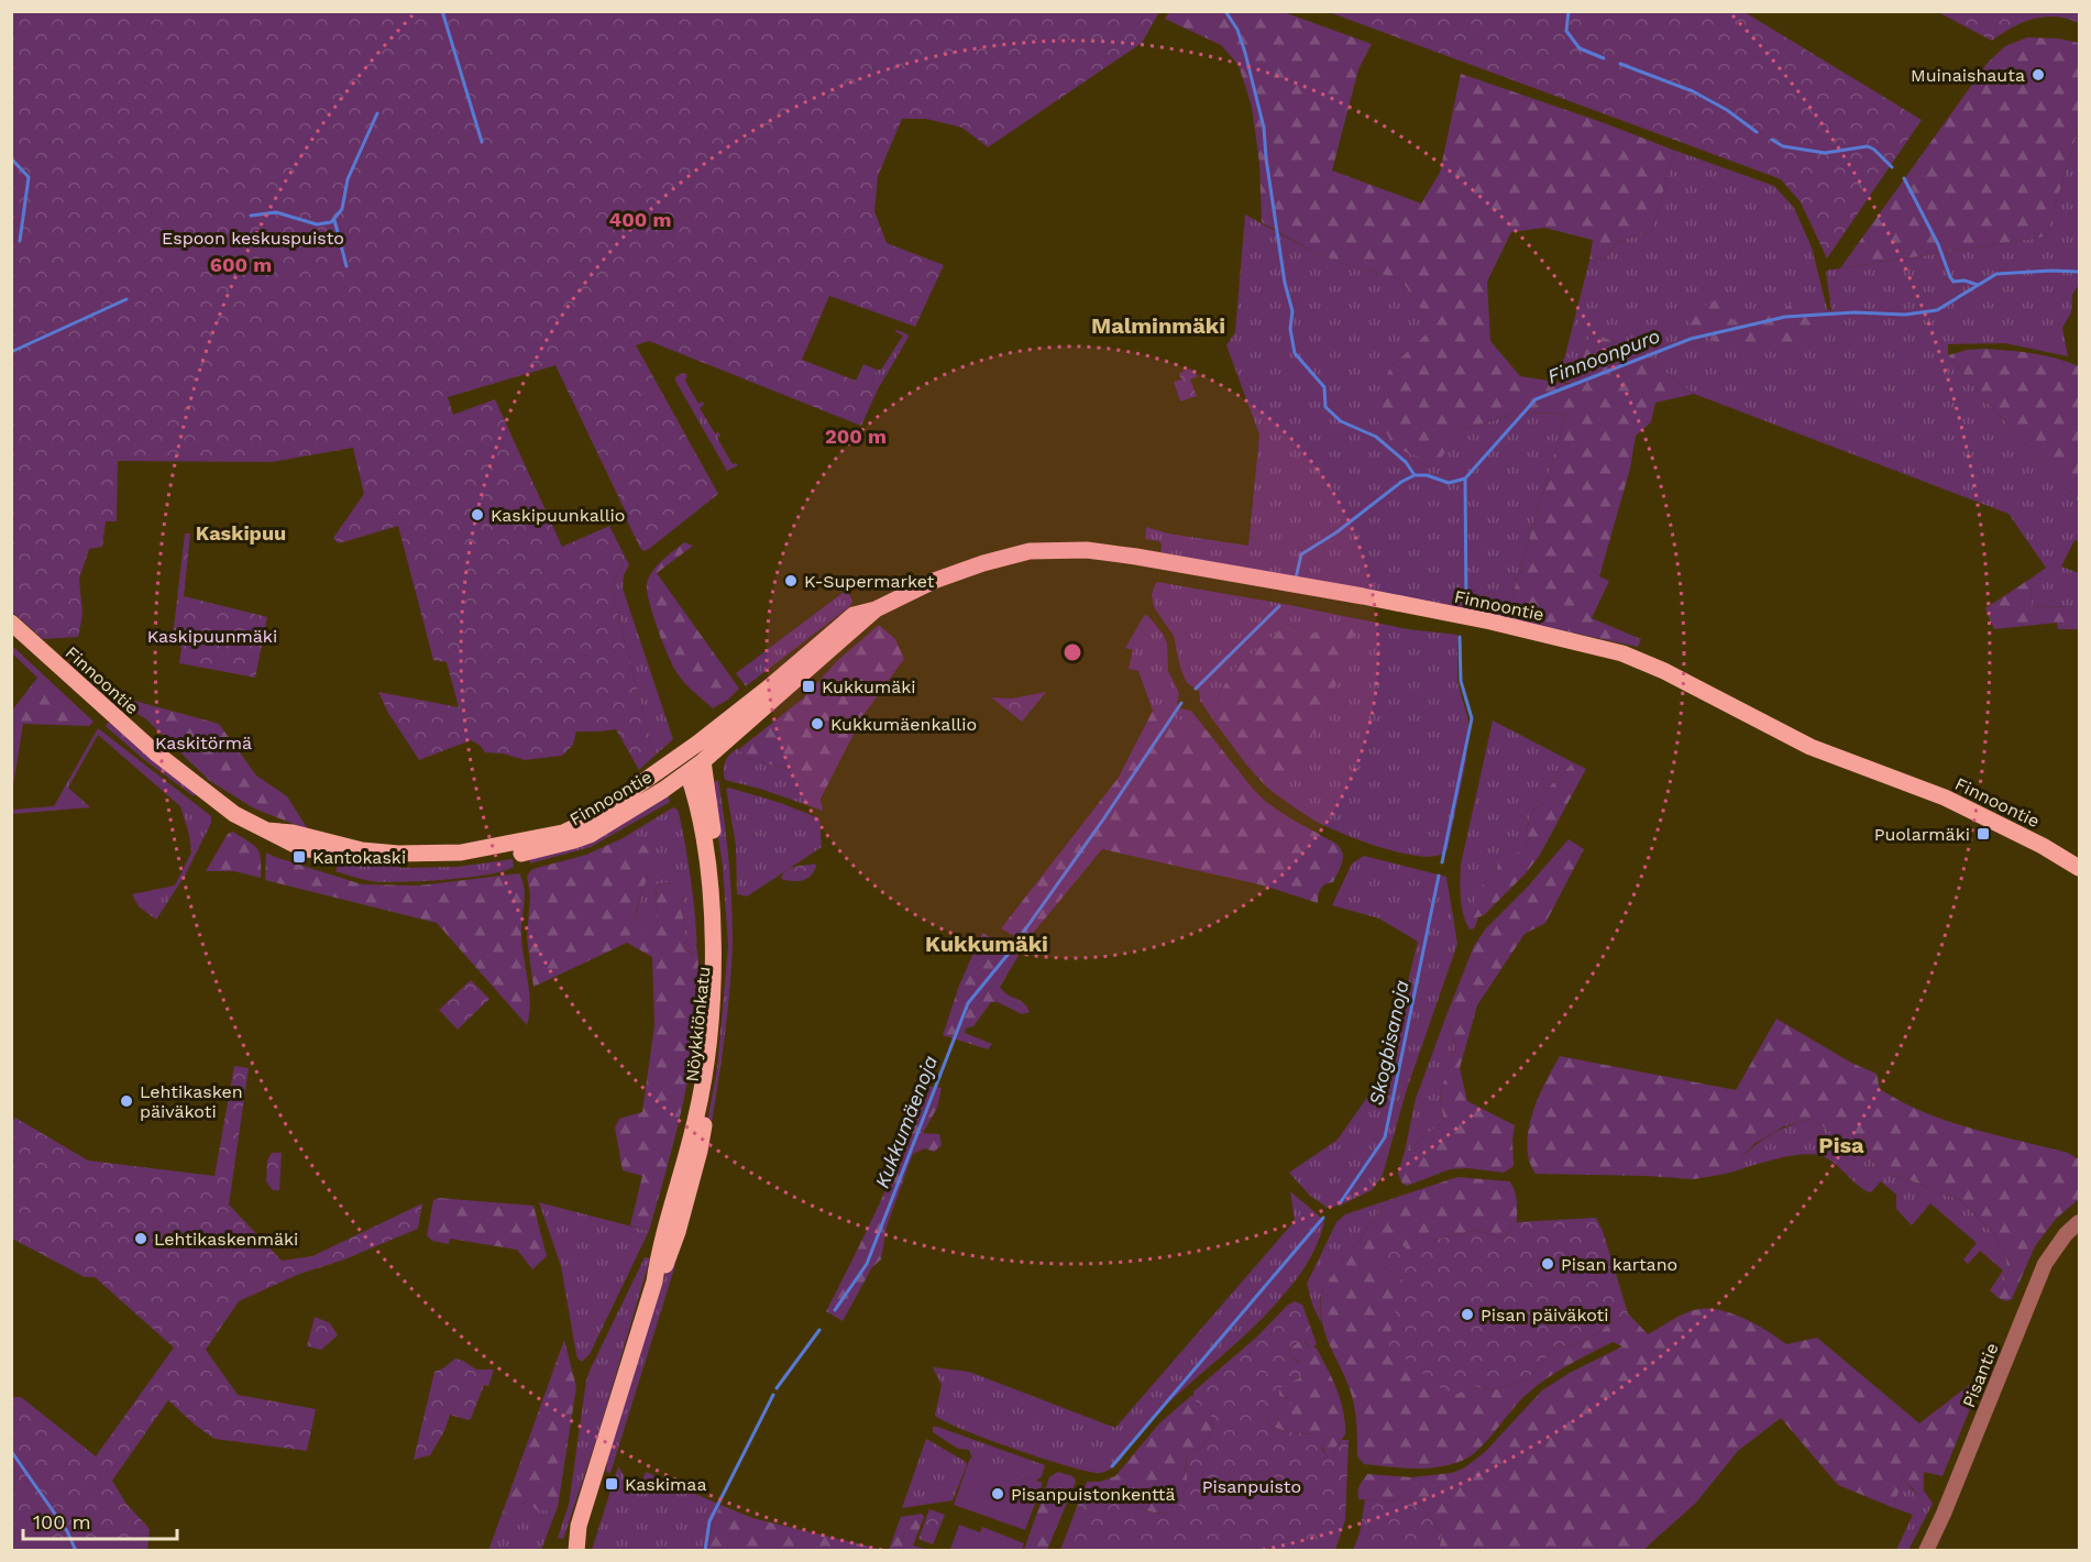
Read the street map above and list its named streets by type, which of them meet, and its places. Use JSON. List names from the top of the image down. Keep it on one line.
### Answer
{"streets":{"main road":["Finnoontie","Nöykkiönkatu"],"street":["Pisantie"]},"crossings":[["Finnoontie","Nöykkiönkatu"]],"districts":["Malminmäki","Kaskipuu","Kukkumäki","Pisa"],"water":["Finnoonpuro","Skogbisanoja","Kukkumäenoja"],"parks":["Espoon keskuspuisto","Kaskipuunmäki","Kaskitörmä","Pisanpuisto"],"places":{"other":["Muinaishauta","Kaskipuunkallio","K-Supermarket","Kukkumäenkallio","Lehtikasken päiväkoti","Lehtikaskenmäki","Pisan kartano","Pisan päiväkoti","Pisanpuistonkenttä"],"transit":["Kukkumäki","Puolarmäki","Kantokaski","Kaskimaa"]},"scale_bar":"100 m","rings":["400 m","600 m","200 m"]}
